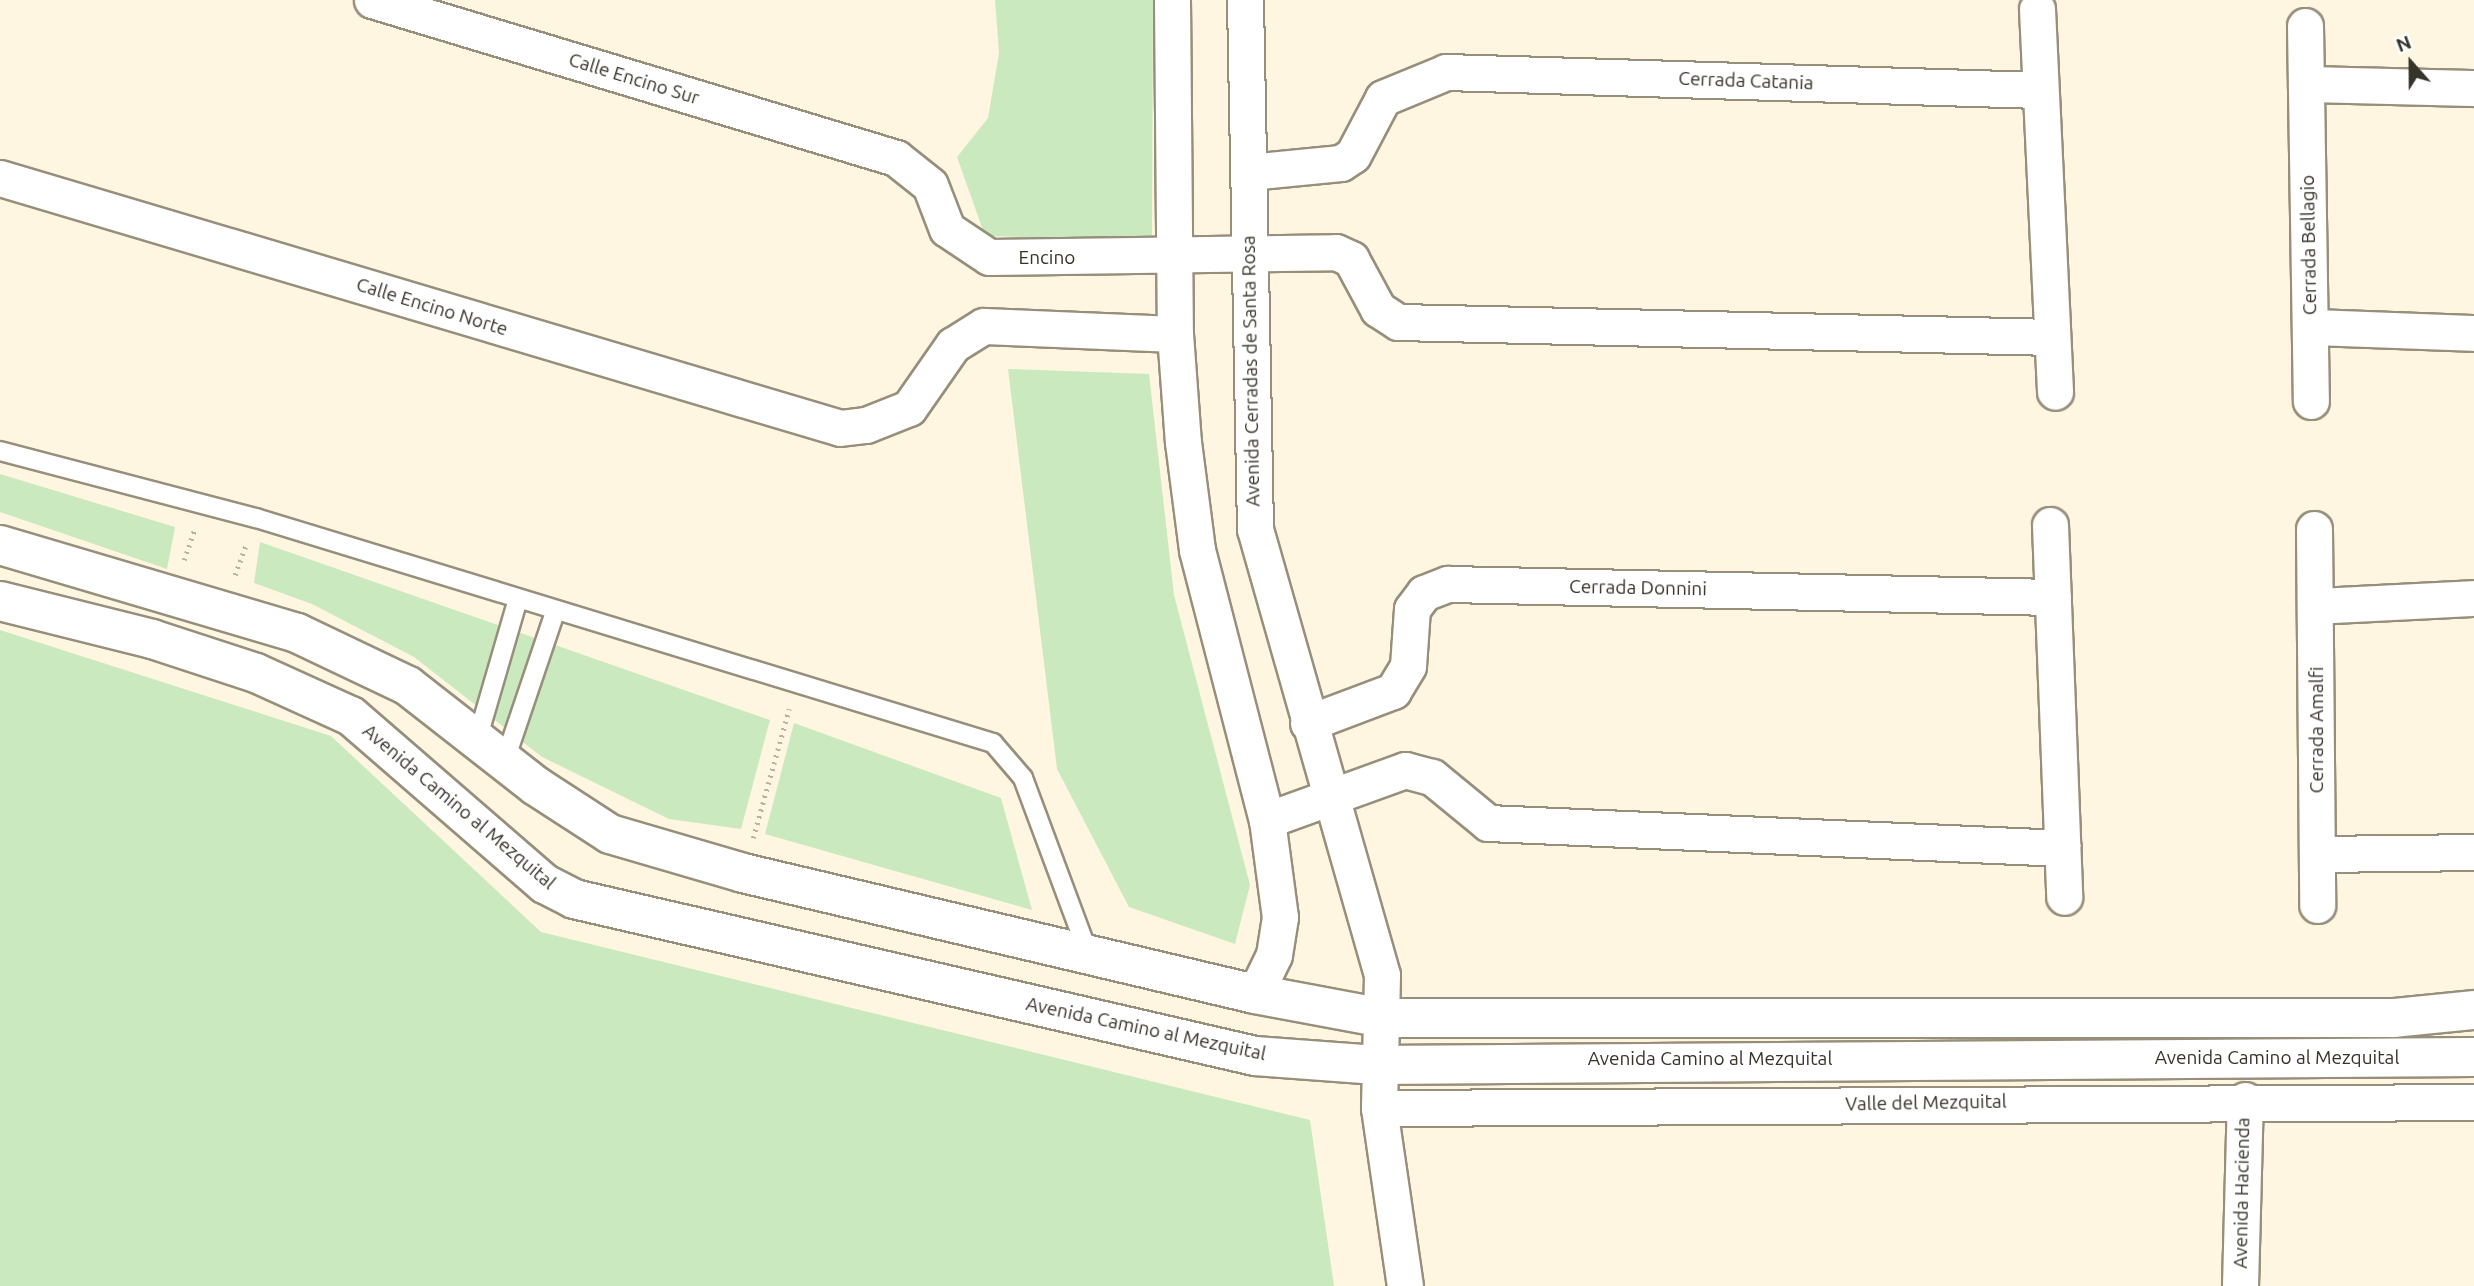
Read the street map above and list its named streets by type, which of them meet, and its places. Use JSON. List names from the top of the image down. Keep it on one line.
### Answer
{"streets":{"main road":["Avenida Camino al Mezquital"],"street":["Calle Encino Sur","Cerrada Catania","Cerrada Bellagio","Encino","Calle Encino Norte","Avenida Cerradas de Santa Rosa","Cerrada Donnini","Cerrada Amalfi","Valle del Mezquital","Avenida Hacienda"]},"crossings":[["Calle Encino Sur","Encino"],["Cerrada Catania","Avenida Cerradas de Santa Rosa"],["Encino","Avenida Cerradas de Santa Rosa"],["Avenida Cerradas de Santa Rosa","Cerrada Donnini"],["Avenida Cerradas de Santa Rosa","Avenida Camino al Mezquital"],["Avenida Cerradas de Santa Rosa","Valle del Mezquital"],["Valle del Mezquital","Avenida Hacienda"]],"north":"top"}
